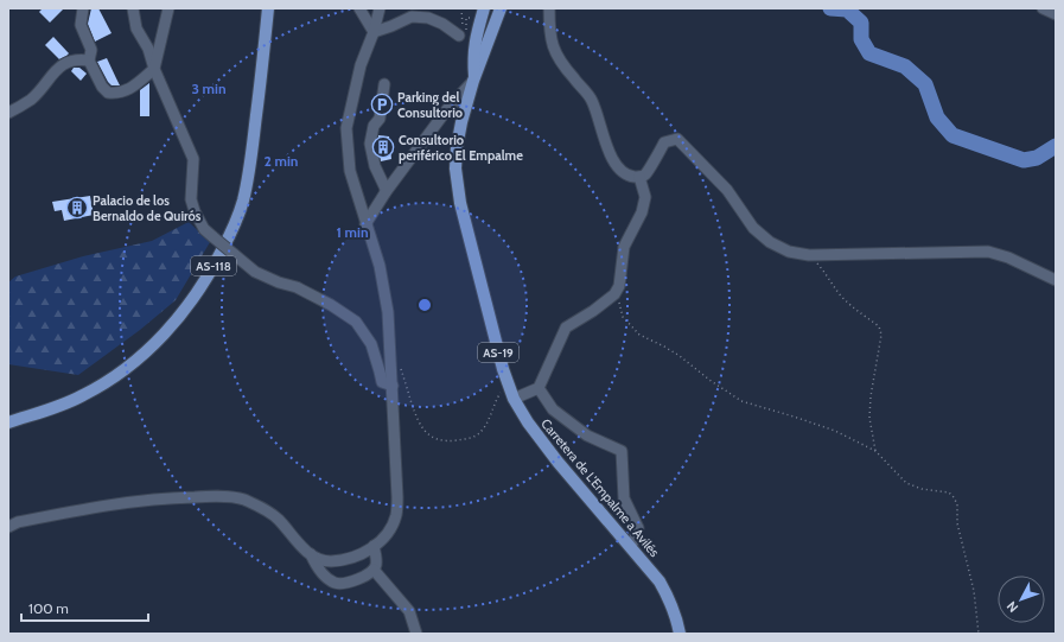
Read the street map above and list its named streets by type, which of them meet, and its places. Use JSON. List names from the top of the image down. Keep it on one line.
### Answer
{"streets":{"main road":["AS-118","AS-19","Carretera de L'Empalme a Avilés"]},"places":{"parking":["Parking del Consultorio"],"building":["Consultorio periférico El Empalme","Palacio de los Bernaldo de Quirós"]},"scale_bar":"100 m","north":"bottom left","rings":["3 min","2 min","1 min"]}
